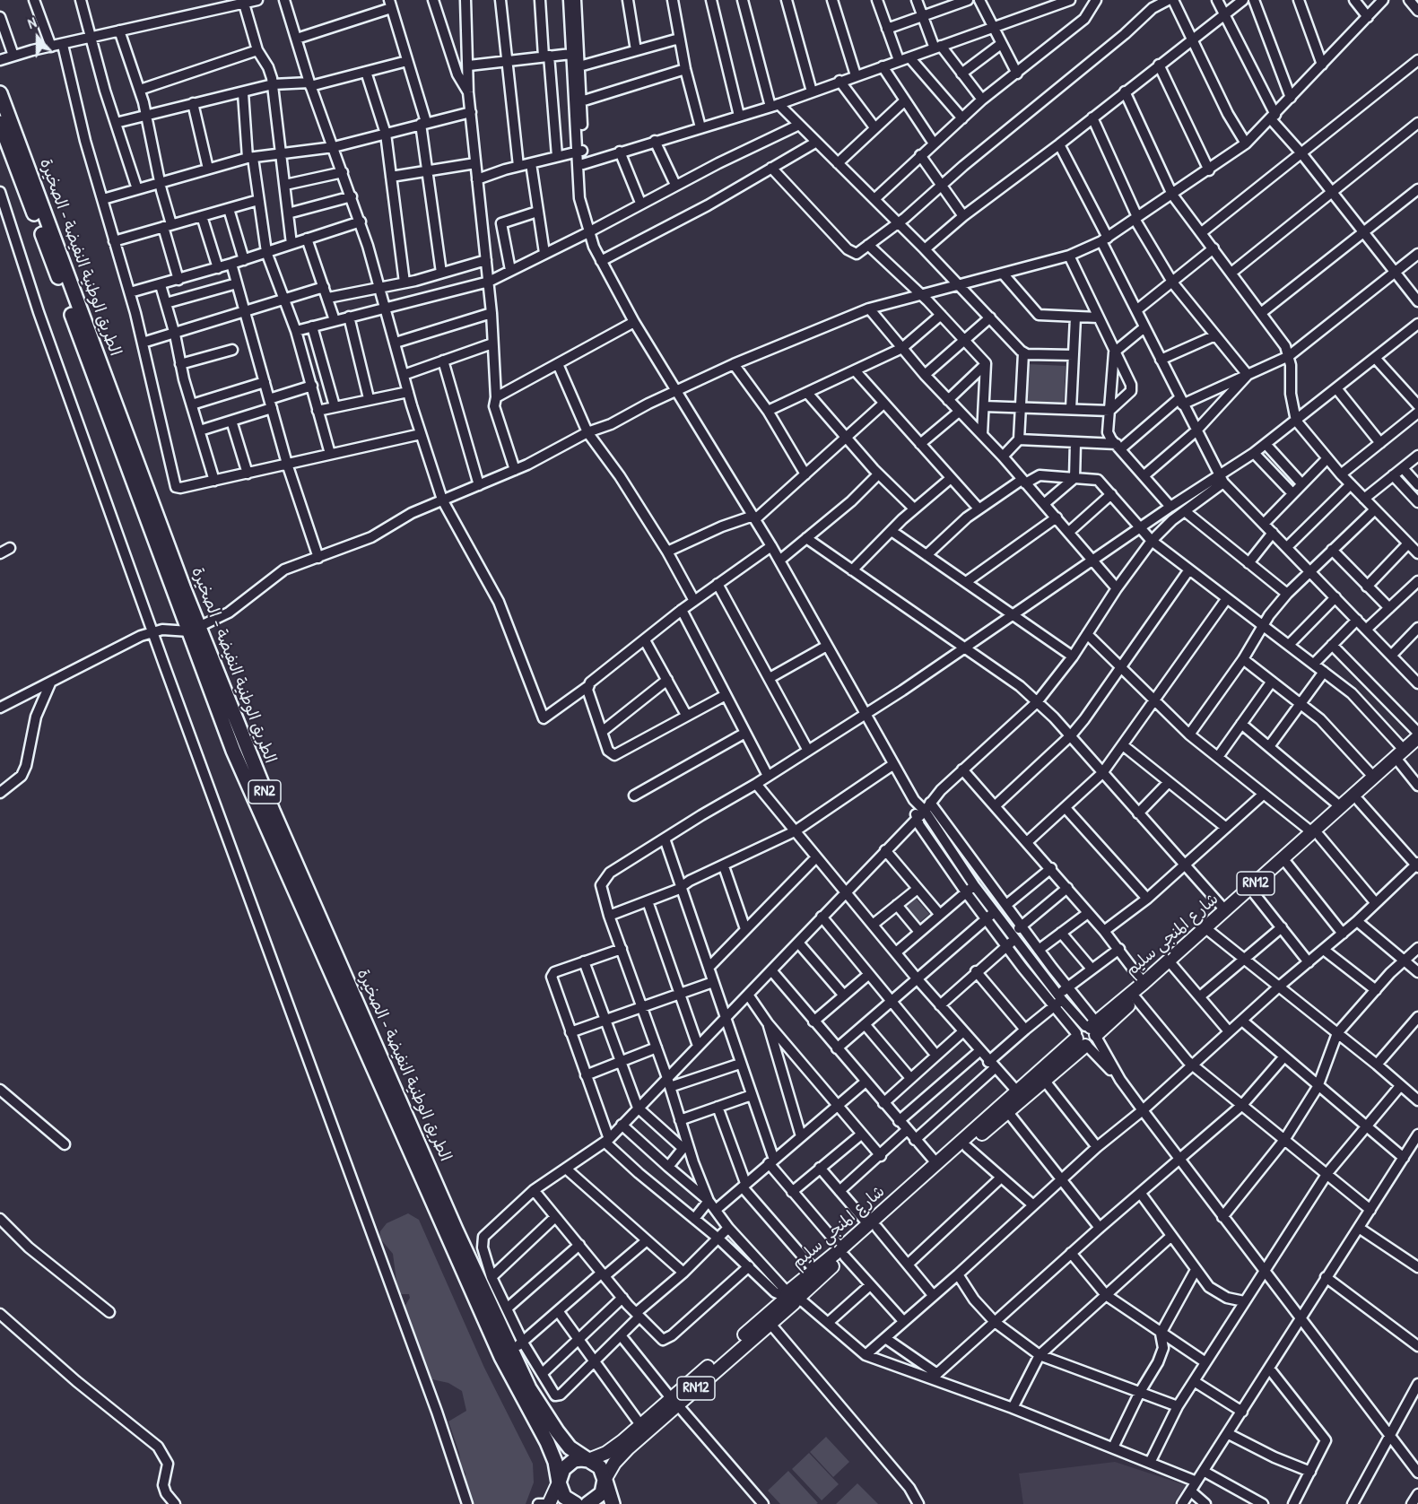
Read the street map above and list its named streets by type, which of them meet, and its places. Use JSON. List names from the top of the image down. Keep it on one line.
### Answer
{"streets":{"highway":["الطريق الوطنية النفيضة - الصخيرة","RN2"],"main road":["RN12","شارع المنجي سليم"]},"crossings":[["الطريق الوطنية النفيضة - الصخيرة","شارع المنجي سليم"]],"north":"top"}
